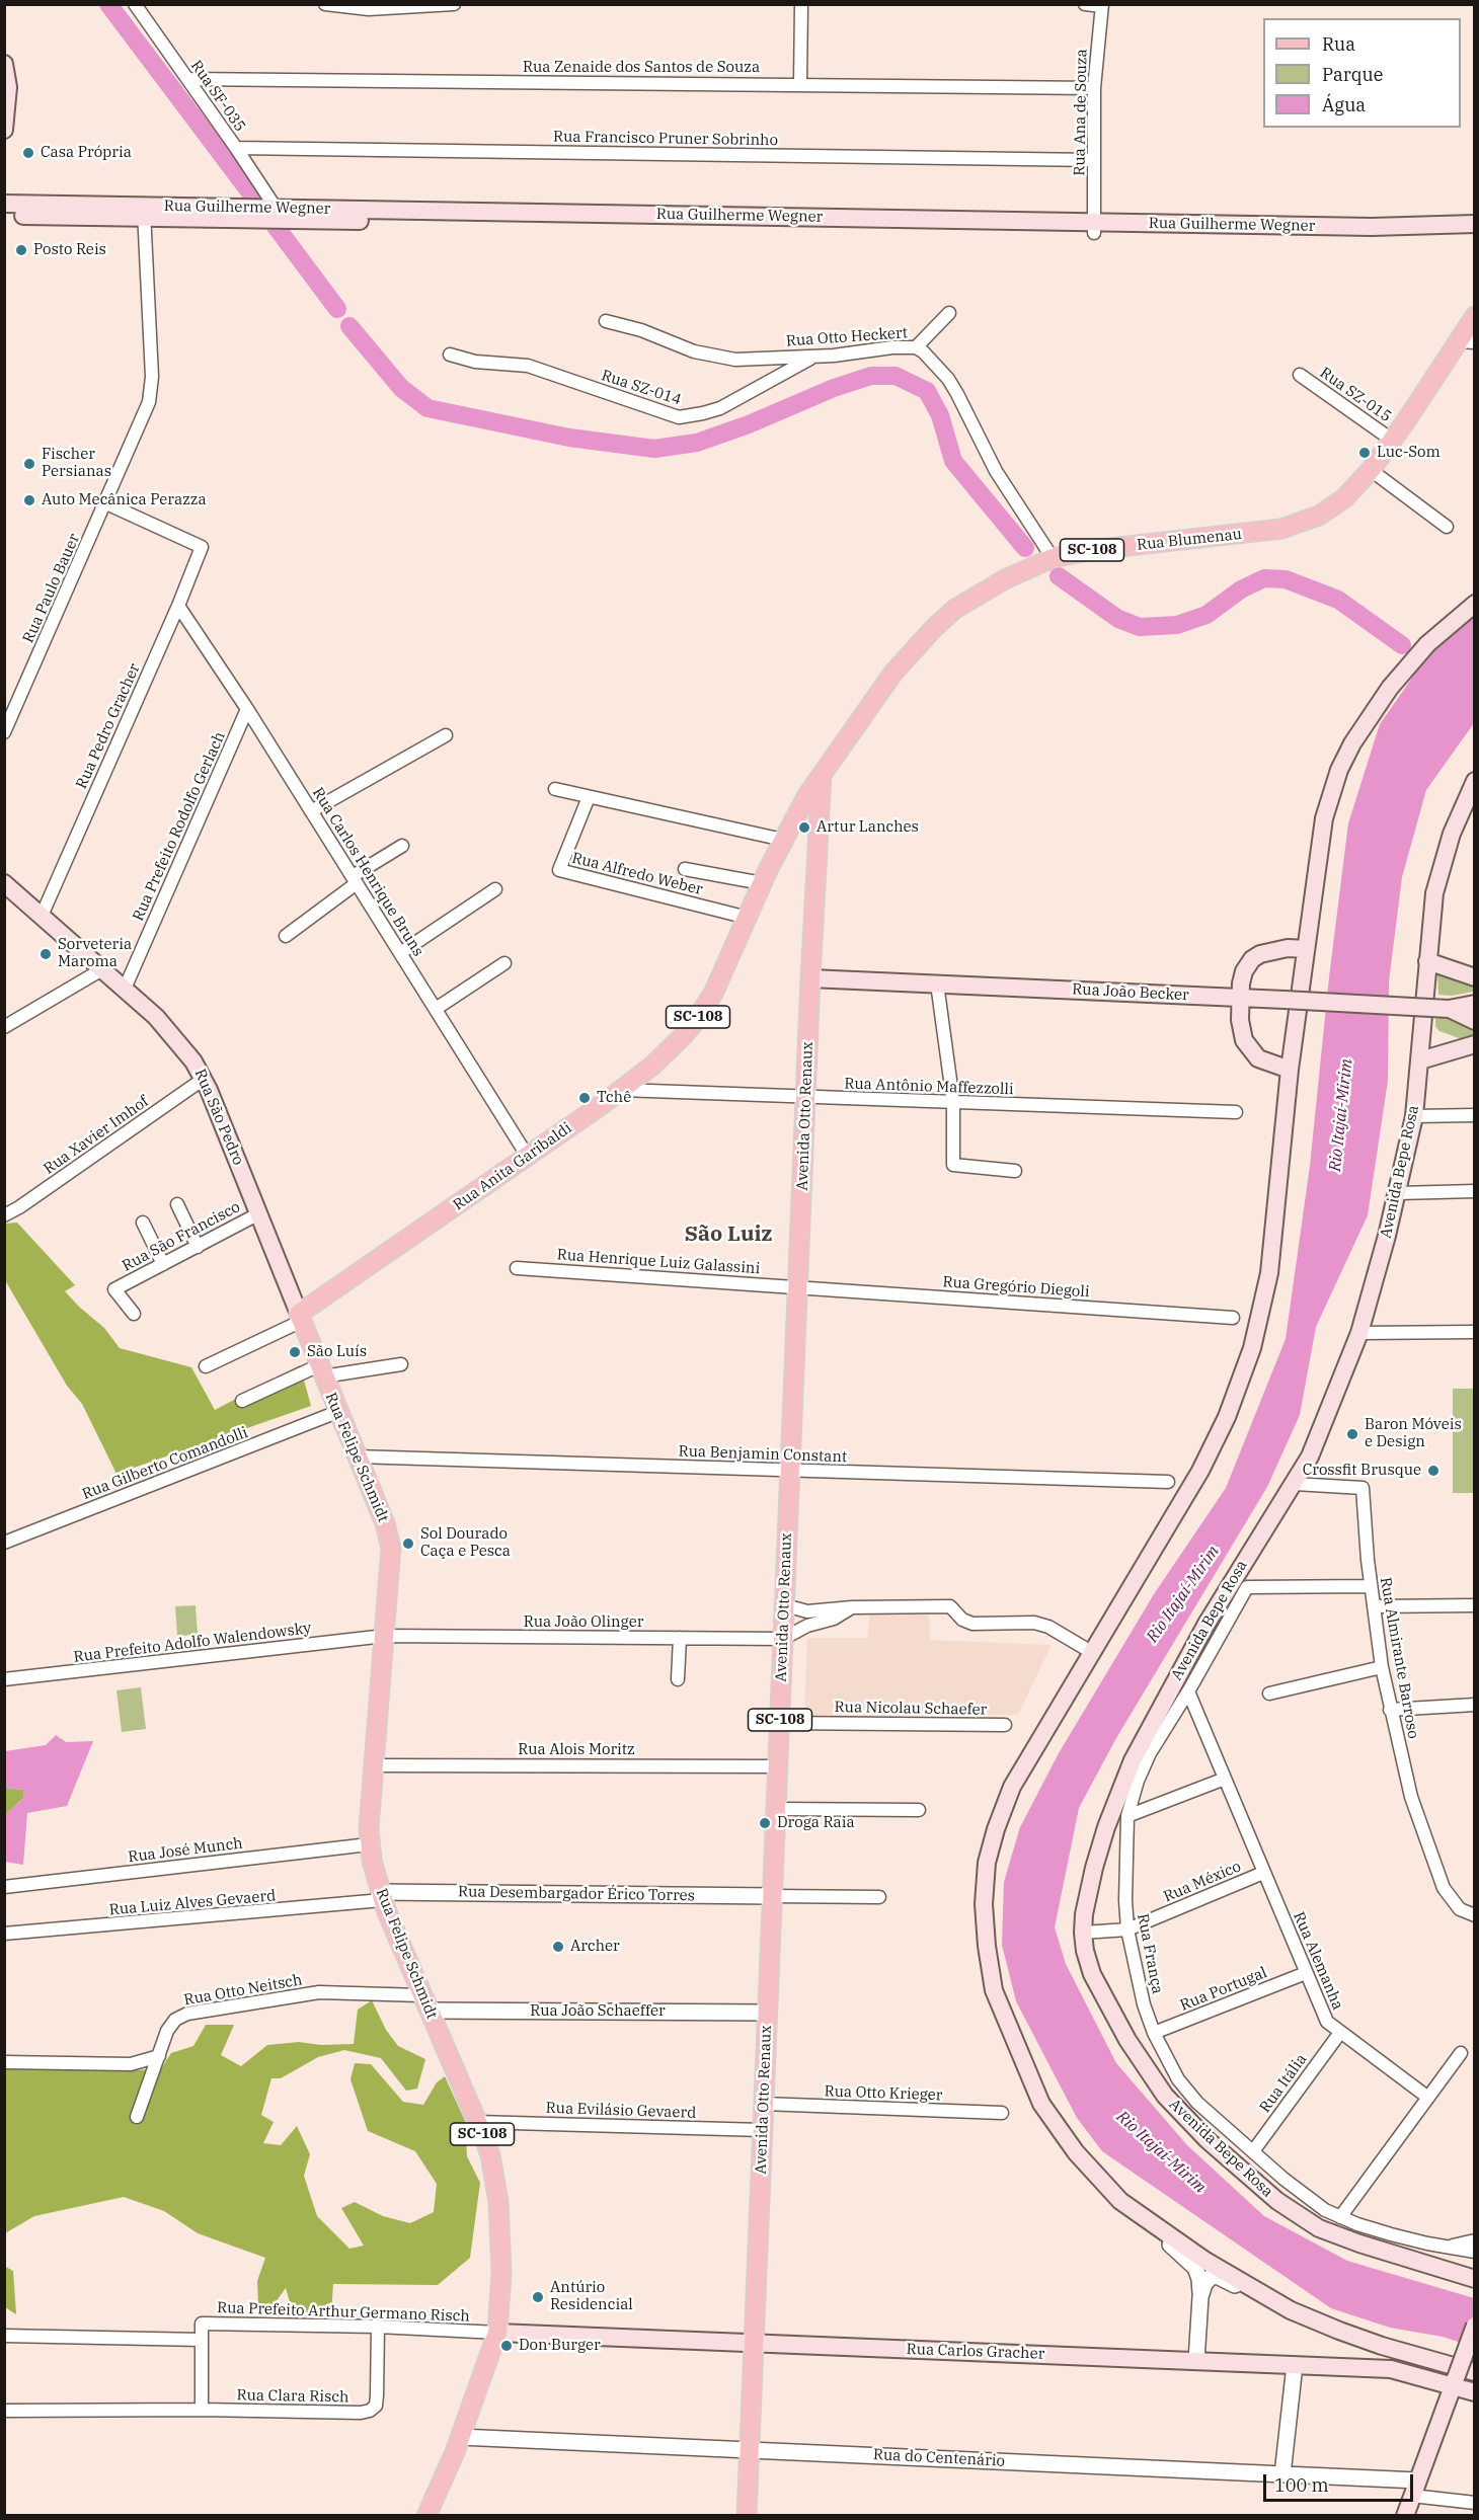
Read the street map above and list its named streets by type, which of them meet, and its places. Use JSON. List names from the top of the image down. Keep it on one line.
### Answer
{"streets":{"main road":["Rua Guilherme Wegner","Rua Blumenau","SC-108","Rua João Becker","Avenida Otto Renaux","Rua São Pedro","Rua Anita Garibaldi","Avenida Bepe Rosa","Rua Felipe Schmidt","Rua Carlos Gracher"],"street":["Rua Zenaide dos Santos de Souza","Rua SF-035","Rua Ana de Souza","Rua Francisco Pruner Sobrinho","Rua Otto Heckert","Rua SZ-014","Rua SZ-015","Rua Paulo Bauer","Rua Pedro Gracher","Rua Prefeito Rodolfo Gerlach","Rua Carlos Henrique Bruns","Rua Alfredo Weber","Rua Antônio Maffezzolli","Rua Xavier Imhof","Rua São Francisco","Rua Henrique Luiz Galassini","Rua Gregório Diegoli","Rua Benjamin Constant","Rua Gilberto Comandolli","Rua João Olinger","Rua Prefeito Adolfo Walendowsky","Rua Almirante Barroso","Rua Nicolau Schaefer","Rua Alois Moritz","Rua José Munch","Rua México","Rua Desembargador Érico Torres","Rua Luiz Alves Gevaerd","Rua França","Rua Alemanha","Rua Portugal","Rua Otto Neitsch","Rua João Schaeffer","Rua Itália","Rua Otto Krieger","Rua Evilásio Gevaerd","Rua Prefeito Arthur Germano Risch","Rua Clara Risch","Rua do Centenário"]},"crossings":[["Rua Zenaide dos Santos de Souza","Rua SF-035"],["Rua Zenaide dos Santos de Souza","Rua Ana de Souza"],["Rua SF-035","Rua Francisco Pruner Sobrinho"],["Rua SF-035","Rua Guilherme Wegner"],["Rua Ana de Souza","Rua Francisco Pruner Sobrinho"],["Rua Ana de Souza","Rua Guilherme Wegner"],["Rua Guilherme Wegner","Rua Paulo Bauer"],["Rua Otto Heckert","Rua SZ-014"],["Rua Otto Heckert","Rua Blumenau"],["Rua SZ-015","Rua Blumenau"],["Rua Blumenau","Avenida Otto Renaux"],["Rua Blumenau","Rua Anita Garibaldi"],["Rua Paulo Bauer","Rua Pedro Gracher"],["Rua Pedro Gracher","Rua Carlos Henrique Bruns"],["Rua Pedro Gracher","Rua São Pedro"],["Rua Prefeito Rodolfo Gerlach","Rua Carlos Henrique Bruns"],["Rua Prefeito Rodolfo Gerlach","Rua São Pedro"],["Rua Carlos Henrique Bruns","Rua Anita Garibaldi"],["Rua Alfredo Weber","Rua Anita Garibaldi"],["Rua João Becker","Avenida Otto Renaux"],["Rua Antônio Maffezzolli","Avenida Otto Renaux"],["Rua Antônio Maffezzolli","Rua Anita Garibaldi"],["Avenida Otto Renaux","Rua Anita Garibaldi"],["Avenida Otto Renaux","Rua Henrique Luiz Galassini"],["Avenida Otto Renaux","Rua Gregório Diegoli"],["Avenida Otto Renaux","Rua Benjamin Constant"],["Avenida Otto Renaux","Rua João Olinger"],["Avenida Otto Renaux","Rua Nicolau Schaefer"],["Avenida Otto Renaux","Rua Alois Moritz"],["Avenida Otto Renaux","Rua Desembargador Érico Torres"],["Avenida Otto Renaux","Rua João Schaeffer"],["Avenida Otto Renaux","Rua Otto Krieger"],["Avenida Otto Renaux","Rua Evilásio Gevaerd"],["Avenida Otto Renaux","Rua Carlos Gracher"],["Avenida Otto Renaux","Rua do Centenário"],["Rua São Pedro","Rua Xavier Imhof"],["Rua São Pedro","Rua Anita Garibaldi"],["Rua São Pedro","Rua São Francisco"],["Rua São Pedro","Rua Felipe Schmidt"],["Rua Anita Garibaldi","Rua Felipe Schmidt"],["Avenida Bepe Rosa","Rua Almirante Barroso"],["Avenida Bepe Rosa","Rua México"],["Rua Henrique Luiz Galassini","Rua Gregório Diegoli"],["Rua Benjamin Constant","Rua Felipe Schmidt"],["Rua Felipe Schmidt","Rua Gilberto Comandolli"],["Rua Felipe Schmidt","Rua João Olinger"],["Rua Felipe Schmidt","Rua Prefeito Adolfo Walendowsky"],["Rua Felipe Schmidt","Rua Alois Moritz"],["Rua Felipe Schmidt","Rua José Munch"],["Rua Felipe Schmidt","Rua Desembargador Érico Torres"],["Rua Felipe Schmidt","Rua Luiz Alves Gevaerd"],["Rua Felipe Schmidt","Rua Otto Neitsch"],["Rua Felipe Schmidt","Rua João Schaeffer"],["Rua Felipe Schmidt","Rua Evilásio Gevaerd"],["Rua Felipe Schmidt","Rua Prefeito Arthur Germano Risch"],["Rua Felipe Schmidt","Rua Carlos Gracher"],["Rua Felipe Schmidt","Rua do Centenário"],["Rua João Olinger","Rua Prefeito Adolfo Walendowsky"],["Rua Almirante Barroso","Rua França"],["Rua México","Rua França"],["Rua México","Rua Alemanha"],["Rua Desembargador Érico Torres","Rua Luiz Alves Gevaerd"],["Rua França","Rua Alemanha"],["Rua França","Rua Portugal"],["Rua França","Rua Itália"],["Rua Alemanha","Rua Portugal"],["Rua Alemanha","Rua Itália"],["Rua Otto Neitsch","Rua João Schaeffer"],["Rua Prefeito Arthur Germano Risch","Rua Carlos Gracher"],["Rua Prefeito Arthur Germano Risch","Rua Clara Risch"]],"districts":["São Luiz"],"water":["Rio Itajaí-Mirim"],"places":["Casa Própria","Posto Reis","Luc-Som","Fischer Persianas","Auto Mecânica Perazza","Artur Lanches","Sorveteria Maroma","Tchê","São Luís","Baron Móveis e Design","Crossfit Brusque","Sol Dourado Caça e Pesca","Droga Raia","Archer","Antúrio Residencial","Don Burger"],"legend":["Rua","Parque","Água"],"scale_bar":"100 m"}
